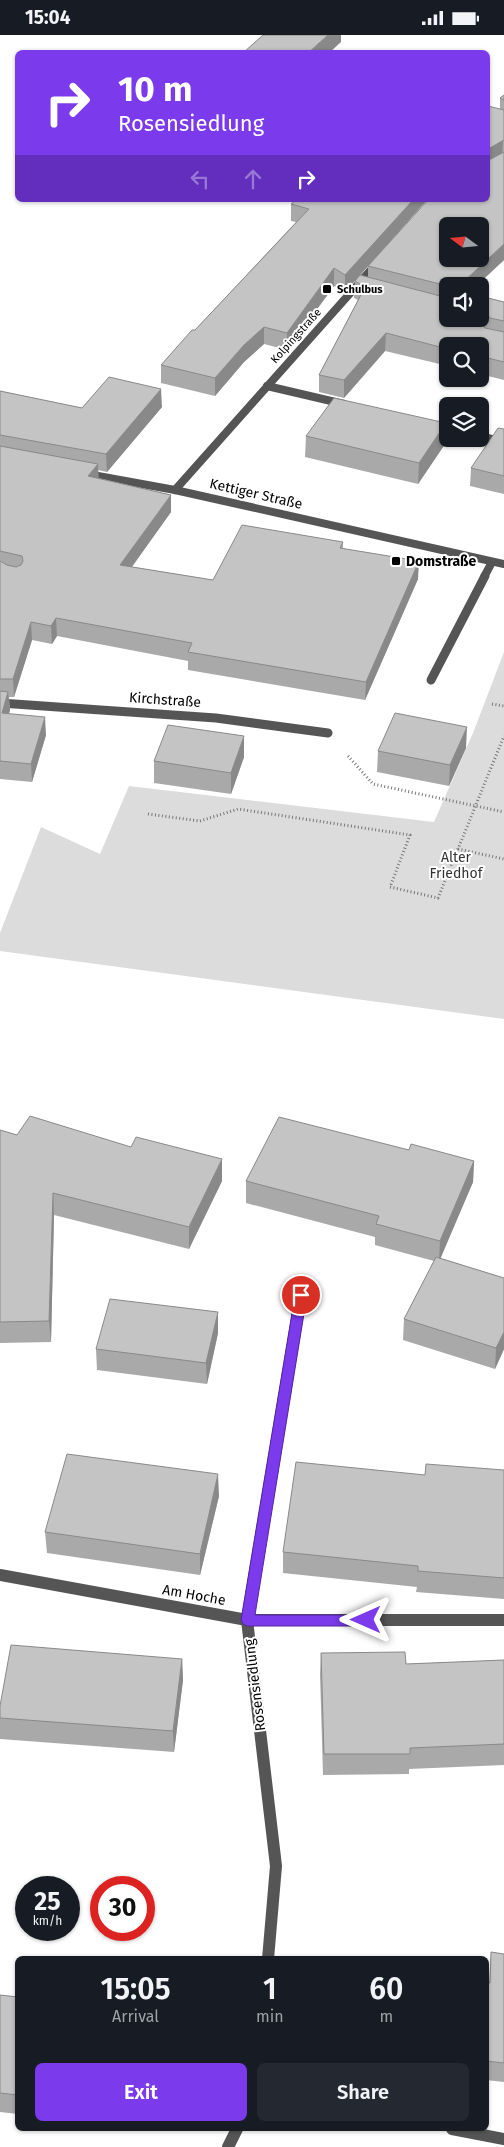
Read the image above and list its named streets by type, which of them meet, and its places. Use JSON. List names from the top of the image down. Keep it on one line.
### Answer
{"streets":{"street":["Kolpingstraße","Kettiger Straße","Kirchstraße","Am Hoche","Rosensiedlung"]},"crossings":[["Kolpingstraße","Kettiger Straße"],["Am Hoche","Rosensiedlung"]],"parks":["Alter Friedhof"],"places":{"transit":["Schulbus","Domstraße"]},"north":"left","page":{"status":"15:04","turn":["10 m","Rosensiedlung"],"speed":"25 km/h","limit":"30","eta":["15:05","Arrival","1","min","60","m"],"buttons":["Exit","Share"]}}
